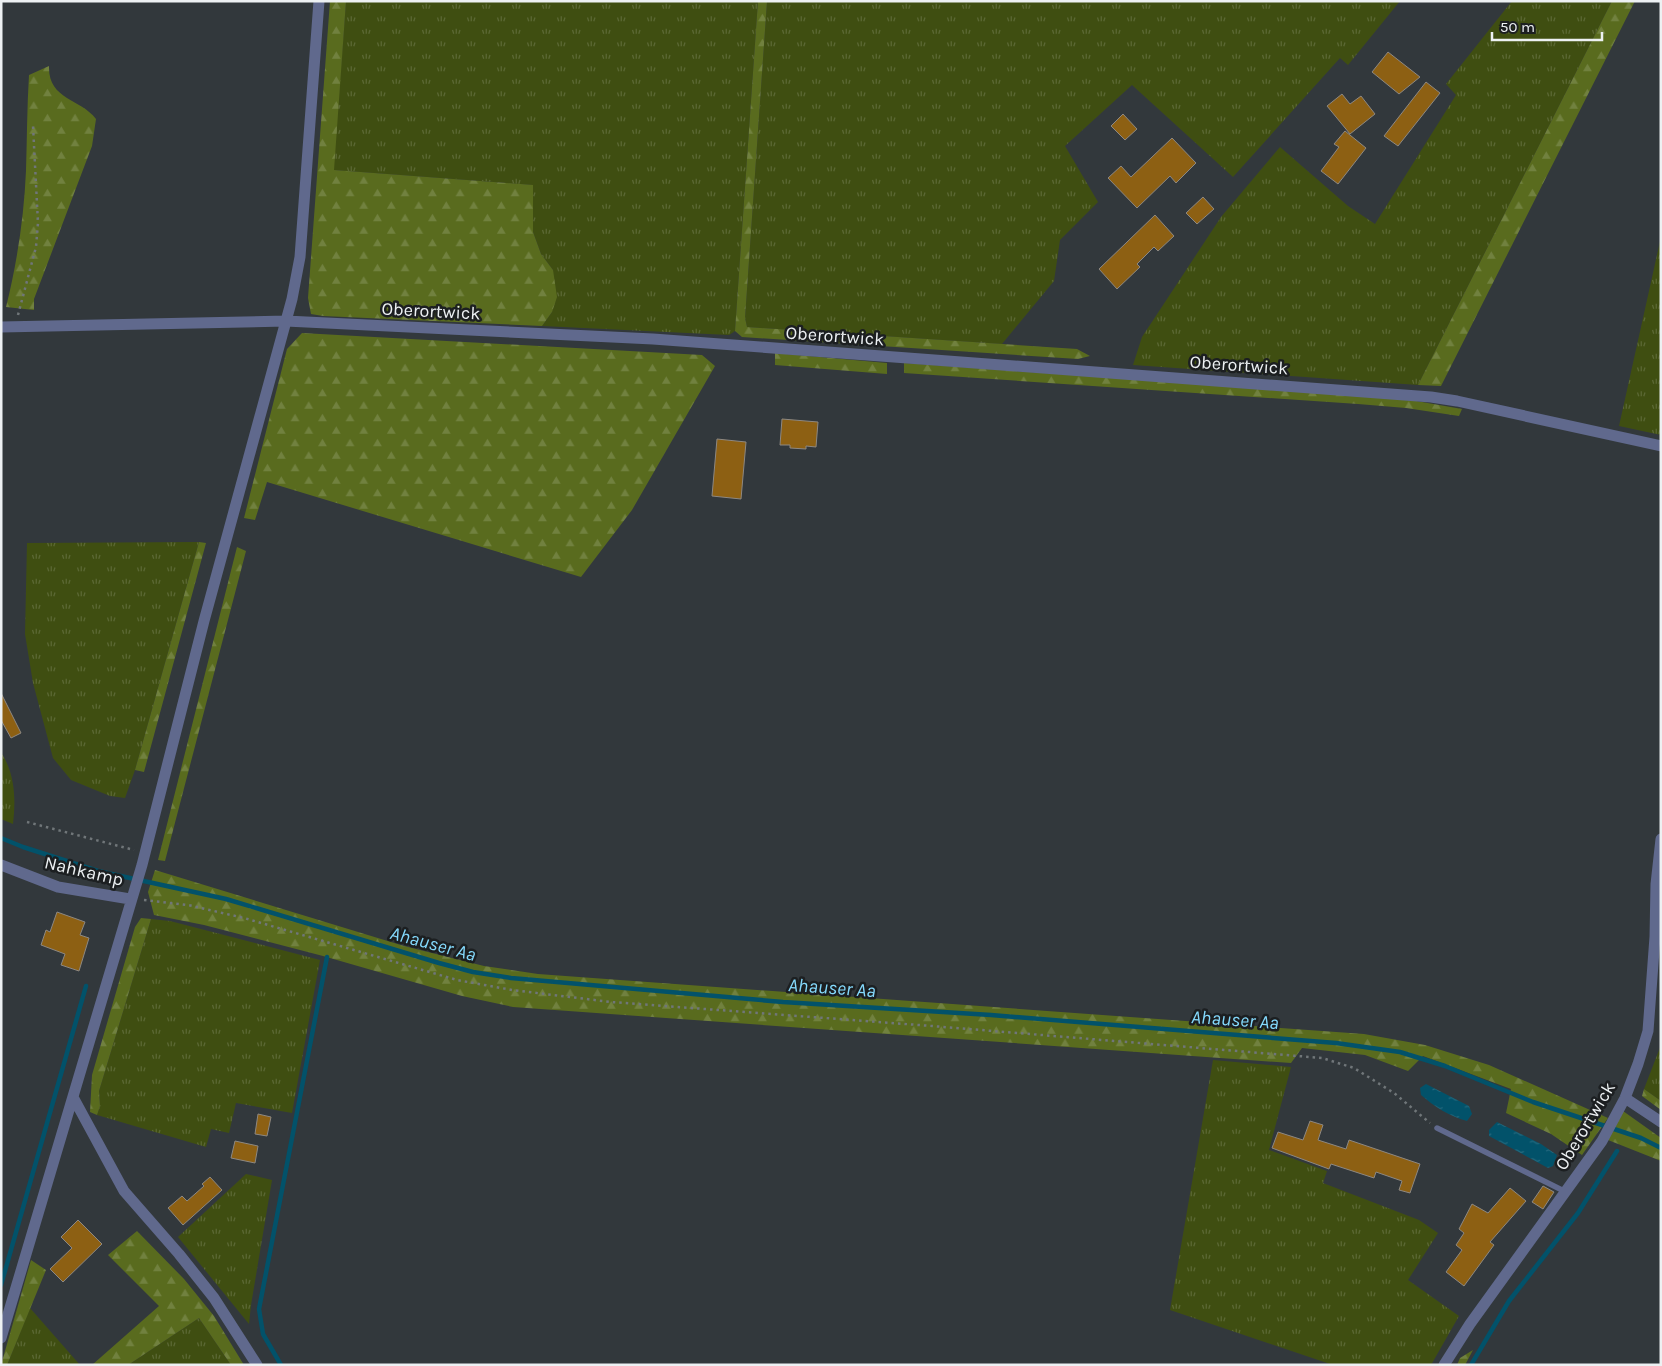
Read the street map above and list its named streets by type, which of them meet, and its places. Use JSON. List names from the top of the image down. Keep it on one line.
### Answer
{"streets":{"street":["Oberortwick","Nahkamp"]},"water":["Ahauser Aa"],"scale_bar":"50 m"}
